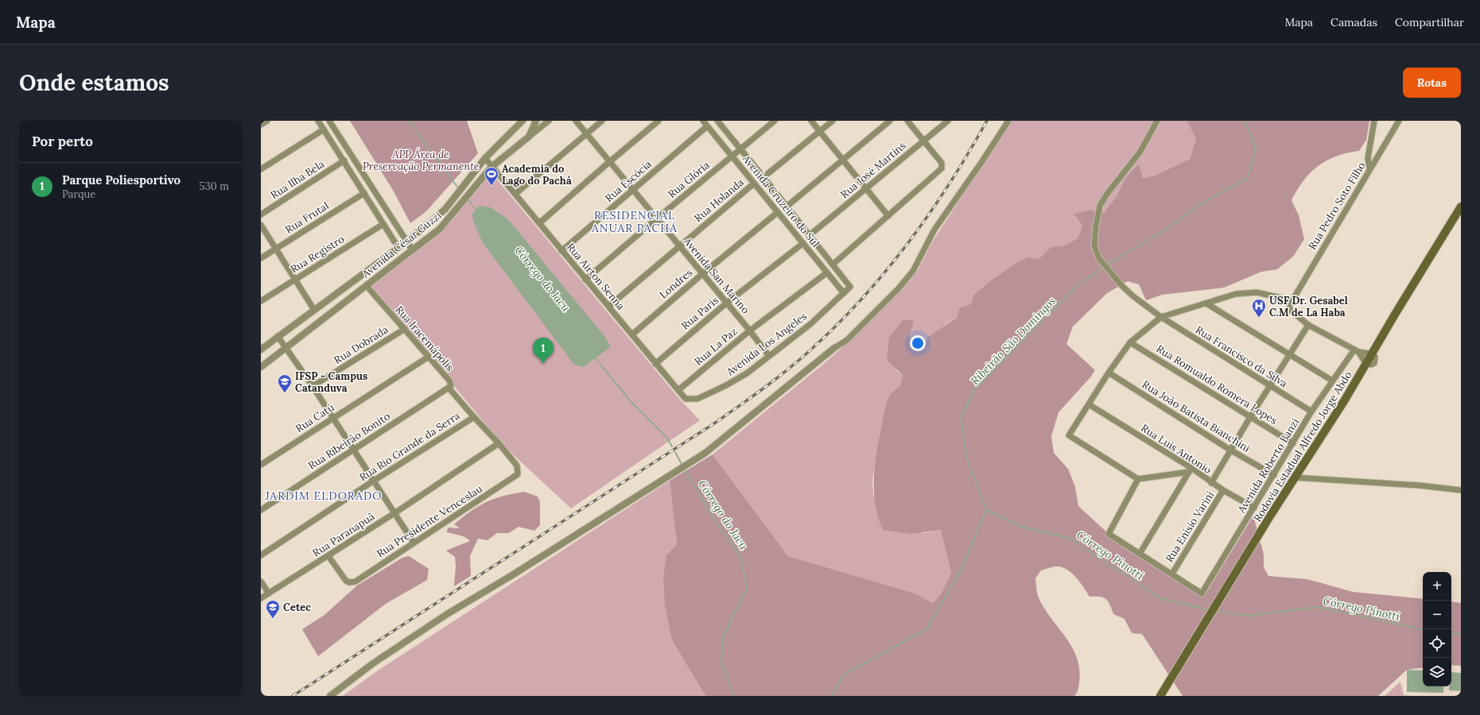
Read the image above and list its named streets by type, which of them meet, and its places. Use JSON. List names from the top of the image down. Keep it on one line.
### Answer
{"streets":{"main road":["Rodovia Estadual Alfredo Jorge Abdo"],"street":["Rua José Martins","Rua Ilha Bela","Rua Glória","Rua Escócia","Rua Holanda","Avenida Cruzeiro do Sul","Rua Pedro Soto Filho","Rua Frutal","Avenida César Guzzi","Rua Registro","Avenida San Marino","Rua Airton Senna","Londres","Rua Paris","Rua Iracemápolis","Avenida Los Angeles","Rua Dobrada","Rua La Paz","Rua Francisco da Silva","Rua Romualdo Romera Lopes","Rua João Batista Bianchini","Rua Catú","Rua Ribeirão Bonito","Rua Rio Grande da Serra","Rua Luis Antonio","Avenida Roberto Banzi","Rua Presidente Venceslau","Rua Enísio Varini","Rua Paranapuã"]},"crossings":[["Rua José Martins","Avenida Cruzeiro do Sul"],["Rua Glória","Avenida Cruzeiro do Sul"],["Rua Glória","Avenida San Marino"],["Rua Glória","Rua Airton Senna"],["Rua Escócia","Avenida Cruzeiro do Sul"],["Rua Escócia","Avenida San Marino"],["Rua Escócia","Rua Airton Senna"],["Rua Holanda","Avenida Cruzeiro do Sul"],["Rua Holanda","Avenida San Marino"],["Rua Holanda","Rua Airton Senna"],["Avenida Cruzeiro do Sul","Londres"],["Avenida Cruzeiro do Sul","Rua Paris"],["Avenida Cruzeiro do Sul","Avenida Los Angeles"],["Avenida Cruzeiro do Sul","Rua La Paz"],["Avenida César Guzzi","Rua Airton Senna"],["Avenida César Guzzi","Rua Iracemápolis"],["Avenida San Marino","Londres"],["Avenida San Marino","Rua Paris"],["Avenida San Marino","Avenida Los Angeles"],["Avenida San Marino","Rua La Paz"],["Rua Airton Senna","Londres"],["Rua Airton Senna","Rua Paris"],["Rua Airton Senna","Avenida Los Angeles"],["Rua Airton Senna","Rua La Paz"],["Rua Iracemápolis","Rua Dobrada"],["Rua Iracemápolis","Rua Catú"],["Rua Iracemápolis","Rua Ribeirão Bonito"],["Rua Iracemápolis","Rua Rio Grande da Serra"],["Rua Iracemápolis","Rua Presidente Venceslau"],["Rua Iracemápolis","Rua Paranapuã"],["Rua Francisco da Silva","Avenida Roberto Banzi"],["Rua Romualdo Romera Lopes","Avenida Roberto Banzi"],["Rua João Batista Bianchini","Avenida Roberto Banzi"],["Rua Luis Antonio","Avenida Roberto Banzi"],["Rua Luis Antonio","Rua Enísio Varini"],["Avenida Roberto Banzi","Rua Enísio Varini"],["Rua Presidente Venceslau","Rua Paranapuã"]],"districts":["RESIDENCIAL ANUAR PACHÁ","JARDIM ELDORADO"],"water":["Córrego do Jacu","Ribeirão São Domingos","Córrego Pinotti"],"parks":["APP Área de Preservação Permanente"],"places":{"sports":["Academia do Lago do Pachá"],"hospital":["USF Dr. Gesabel C.M de La Haba"],"school or university":["IFSP - Campus Catanduva","Cetec"]},"page":{"header":"Mapa","nav":["Mapa","Camadas","Compartilhar"],"buttons":"Rotas","title":"Onde estamos","heading":"Por perto","list":[{"mark":"1","name":"Parque Poliesportivo","note":"Parque","value":"530 m"}],"pins":"1","map_buttons":["+","−"]}}
